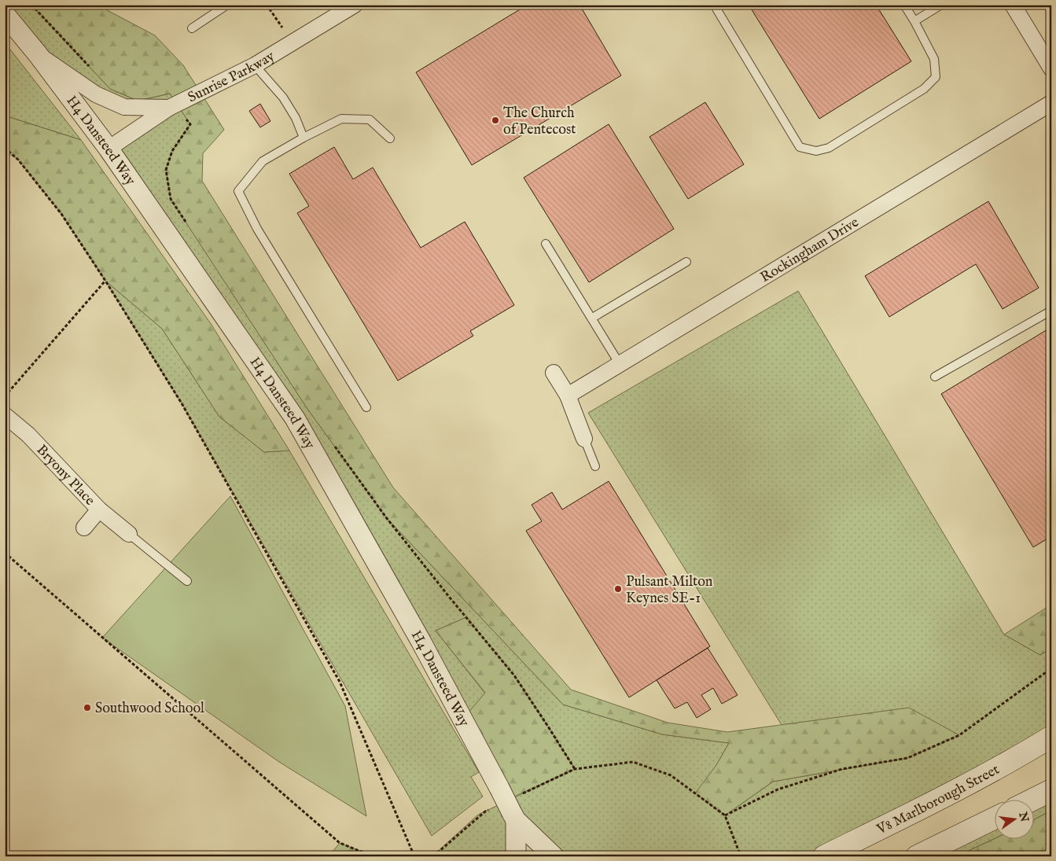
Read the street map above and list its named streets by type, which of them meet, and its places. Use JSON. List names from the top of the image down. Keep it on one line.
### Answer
{"streets":{"main road":["V8 Marlborough Street"],"street":["Sunrise Parkway","H4 Dansteed Way","Rockingham Drive","Bryony Place"]},"crossings":[["Sunrise Parkway","H4 Dansteed Way"]],"places":["The Church of Pentecost","Pulsant Milton Keynes SE-1","Southwood School"],"north":"right"}
